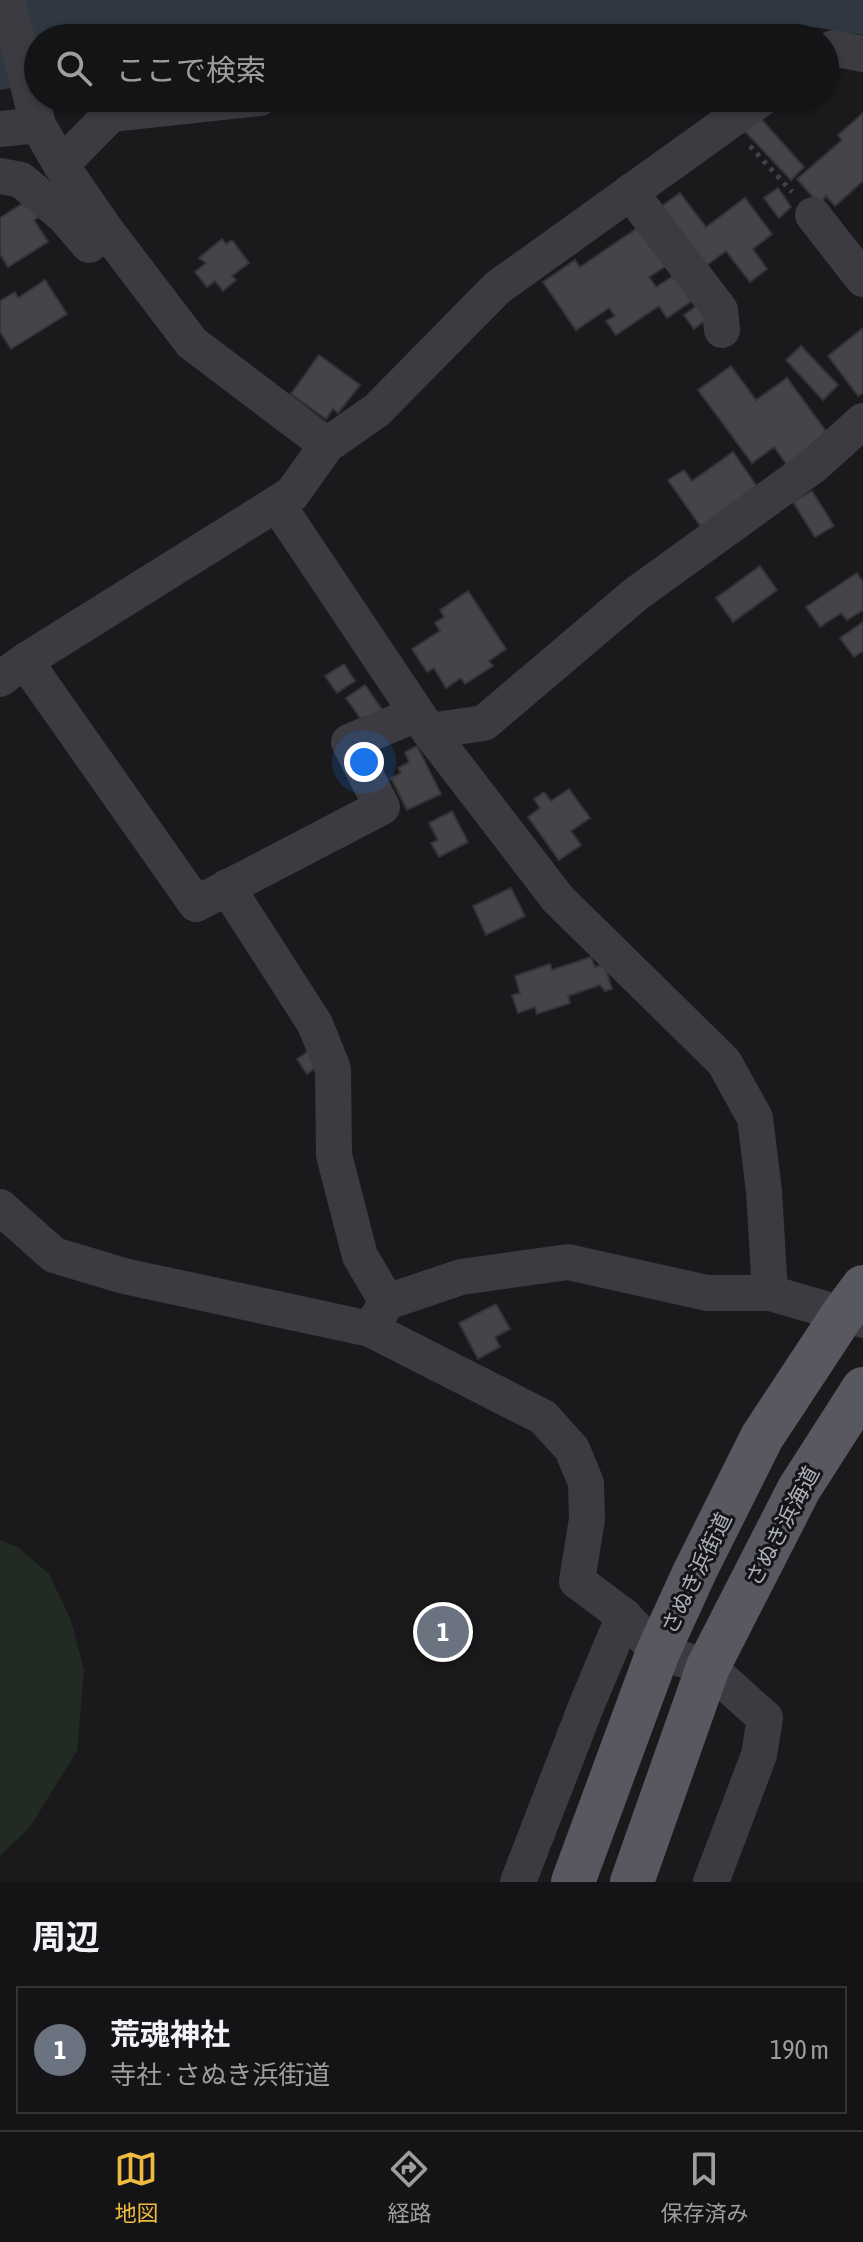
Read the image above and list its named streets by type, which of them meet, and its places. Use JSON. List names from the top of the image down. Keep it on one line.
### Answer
{"streets":{"main road":["さぬき浜海道","さぬき浜街道"]},"page":{"search":"ここで検索","pins":"1","heading":"周辺","list":[{"mark":"1","name":"荒魂神社","note":"寺社 · さぬき浜街道","value":"190 m"}],"nav":["地図","経路","保存済み"]}}
